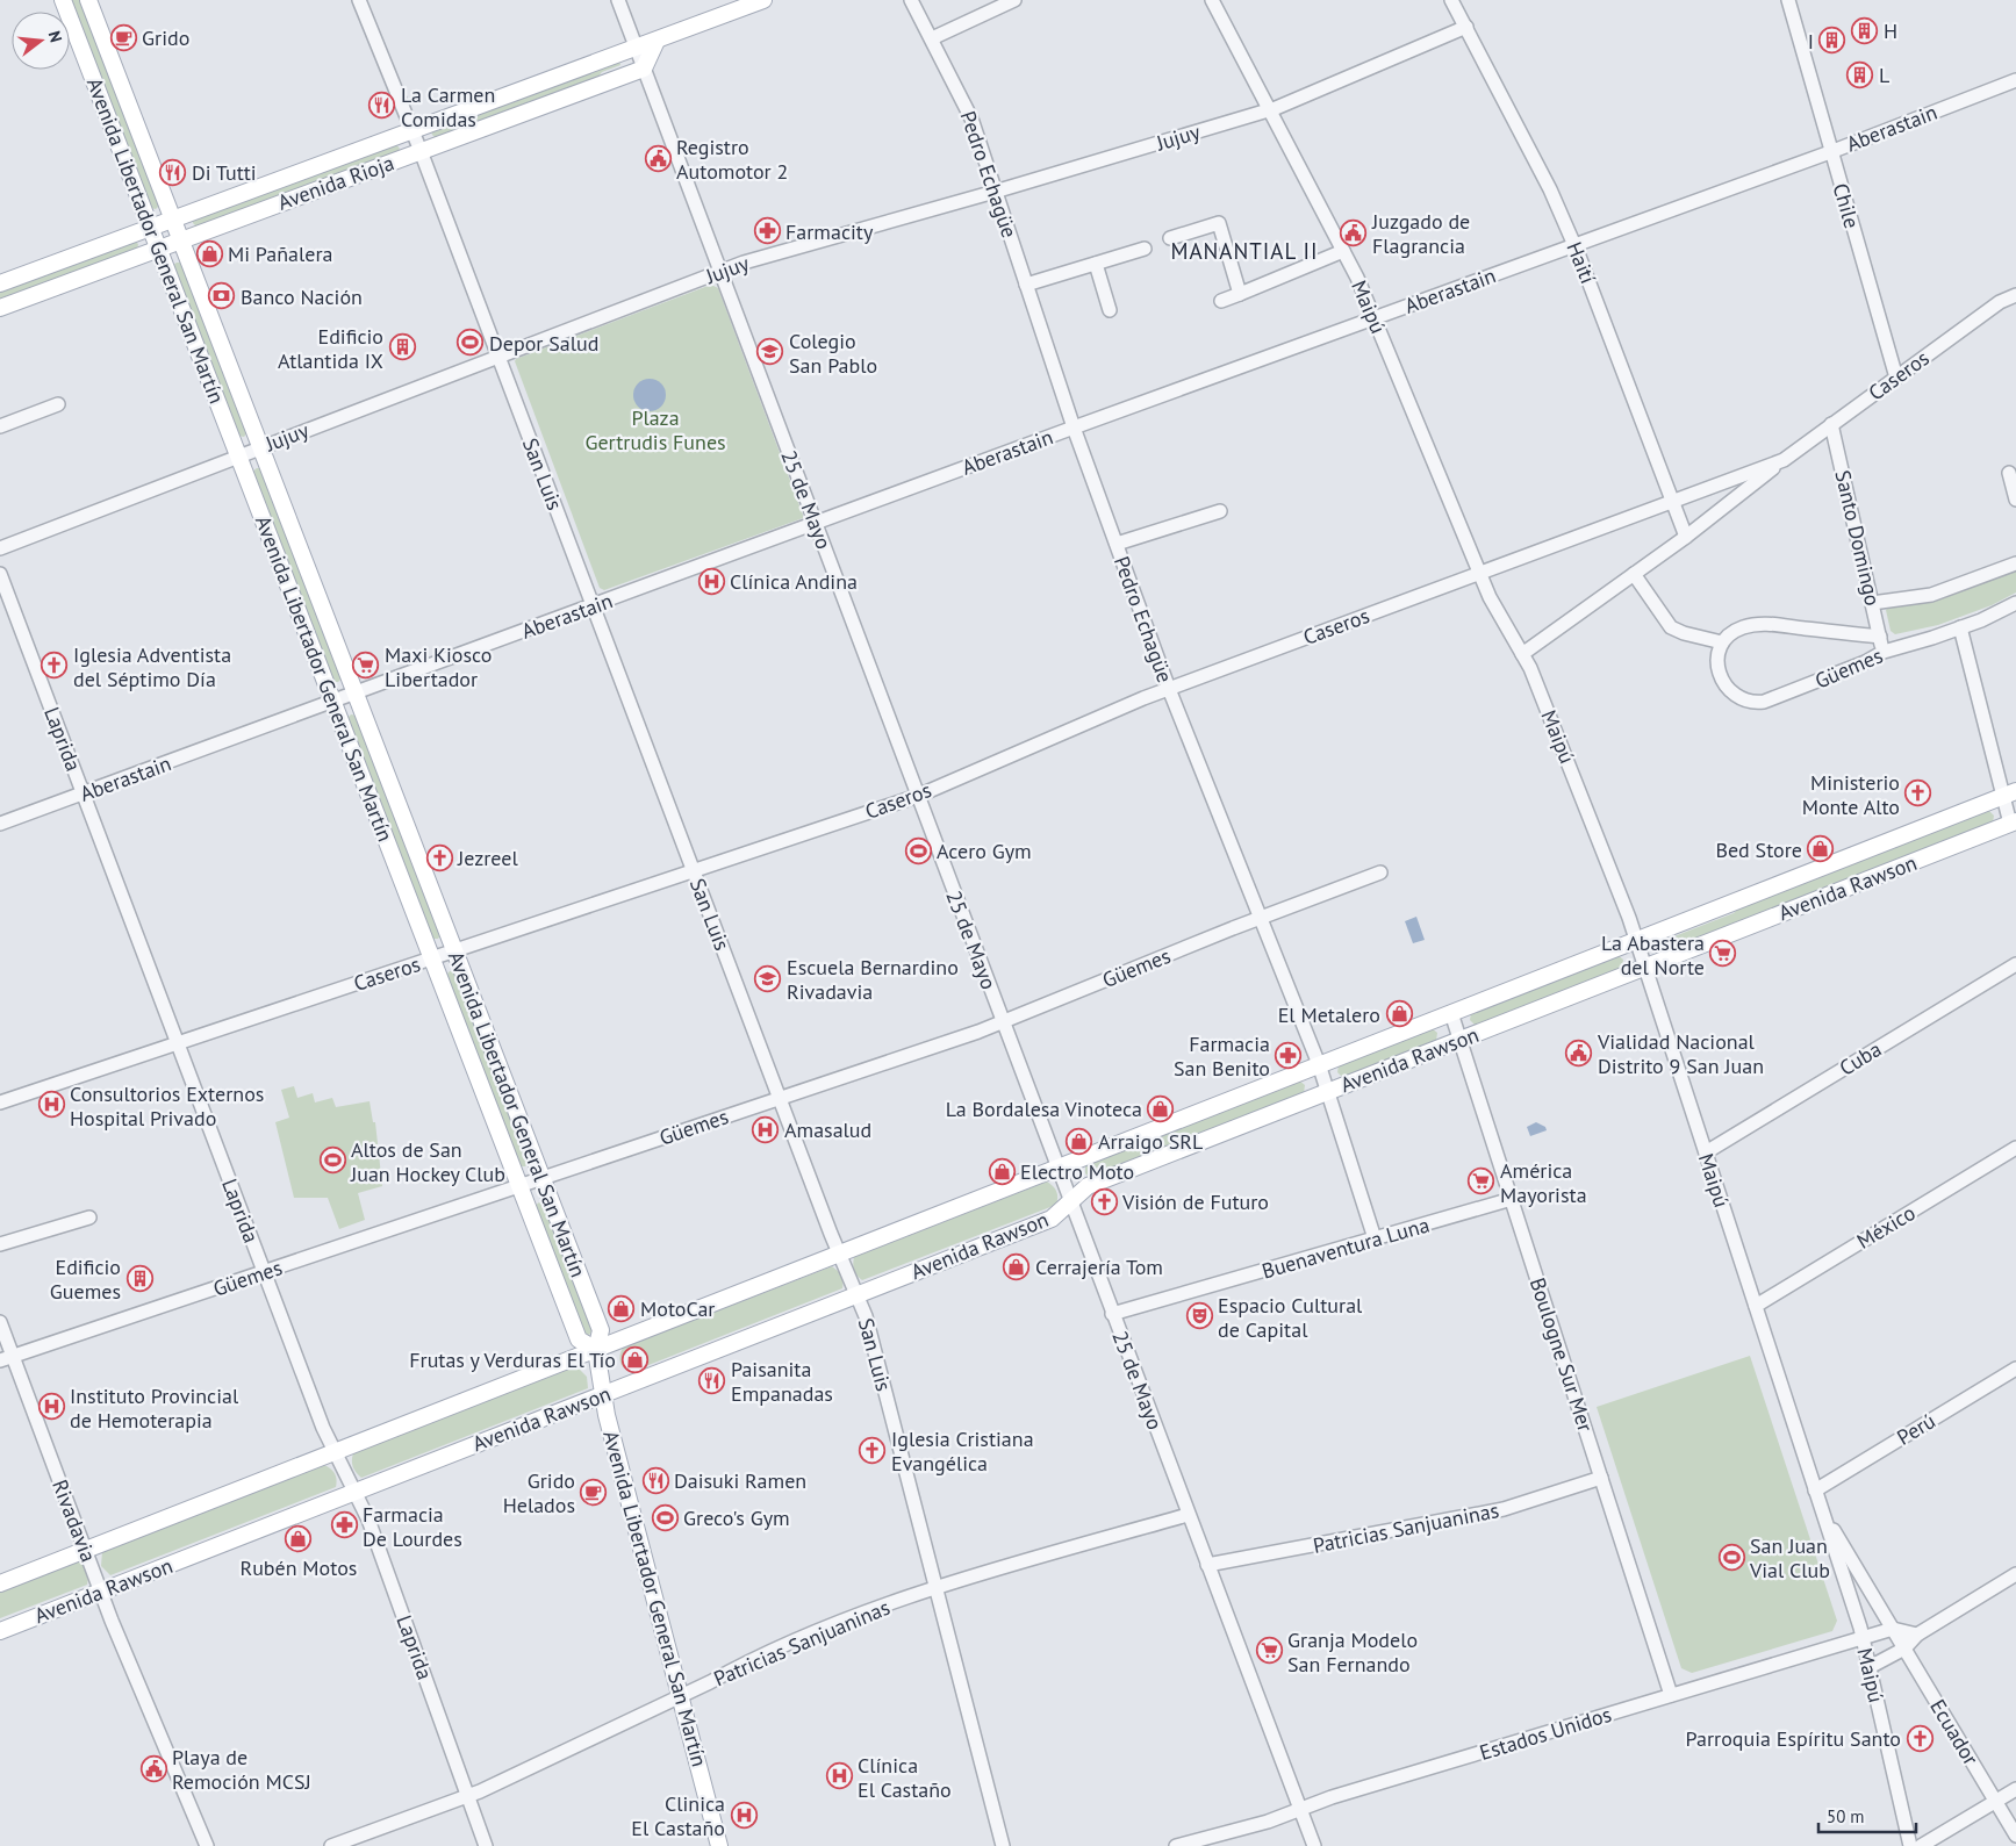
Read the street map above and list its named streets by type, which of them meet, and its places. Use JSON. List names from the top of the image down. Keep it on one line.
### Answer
{"streets":{"main road":["Avenida Rioja","Avenida Libertador General San Martín","Avenida Rawson"],"street":["Aberastain","Jujuy","Pedro Echagüe","Chile","Haití","Maipú","Caseros","San Luis","25 de Mayo","Santo Domingo","Güemes","Laprida","Cuba","México","Buenaventura Luna","Boulogne Sur Mer","Perú","Rivadavia","Patricias Sanjuaninas","Ecuador","Estados Unidos"]},"crossings":[["Aberastain","Pedro Echagüe"],["Aberastain","Chile"],["Aberastain","Avenida Libertador General San Martín"],["Aberastain","Haití"],["Aberastain","Maipú"],["Aberastain","San Luis"],["Aberastain","25 de Mayo"],["Aberastain","Laprida"],["Jujuy","Pedro Echagüe"],["Jujuy","Avenida Libertador General San Martín"],["Jujuy","Haití"],["Jujuy","Maipú"],["Jujuy","San Luis"],["Jujuy","25 de Mayo"],["Pedro Echagüe","Caseros"],["Pedro Echagüe","Güemes"],["Pedro Echagüe","Avenida Rawson"],["Pedro Echagüe","Buenaventura Luna"],["Avenida Rioja","Avenida Libertador General San Martín"],["Avenida Rioja","San Luis"],["Avenida Rioja","25 de Mayo"],["Chile","Caseros"],["Avenida Libertador General San Martín","Caseros"],["Avenida Libertador General San Martín","Güemes"],["Avenida Libertador General San Martín","Avenida Rawson"],["Avenida Libertador General San Martín","Patricias Sanjuaninas"],["Haití","Caseros"],["Maipú","Caseros"],["Maipú","Avenida Rawson"],["Maipú","Cuba"],["Maipú","México"],["Maipú","Perú"],["Maipú","Ecuador"],["Maipú","Estados Unidos"],["Caseros","San Luis"],["Caseros","25 de Mayo"],["Caseros","Santo Domingo"],["Caseros","Laprida"],["San Luis","Güemes"],["San Luis","Avenida Rawson"],["San Luis","Patricias Sanjuaninas"],["25 de Mayo","Güemes"],["25 de Mayo","Avenida Rawson"],["25 de Mayo","Buenaventura Luna"],["25 de Mayo","Patricias Sanjuaninas"],["25 de Mayo","Estados Unidos"],["Santo Domingo","Güemes"],["Güemes","Laprida"],["Güemes","Rivadavia"],["Laprida","Avenida Rawson"],["Laprida","Patricias Sanjuaninas"],["Avenida Rawson","Boulogne Sur Mer"],["Avenida Rawson","Rivadavia"],["Buenaventura Luna","Boulogne Sur Mer"],["Boulogne Sur Mer","Patricias Sanjuaninas"],["Boulogne Sur Mer","Estados Unidos"],["Ecuador","Estados Unidos"]],"districts":["MANANTIAL II"],"parks":["Plaza Gertrudis Funes"],"places":{"building":["H","I","L","Edificio Atlantida IX","Edificio Guemes"],"cafe":["Grido","Grido Helados"],"restaurant":["La Carmen Comidas","Di Tutti","Paisanita Empanadas","Daisuki Ramen"],"public building":["Registro Automotor 2","Juzgado de Flagrancia","Vialidad Nacional Distrito 9 San Juan","Playa de Remoción MCSJ"],"pharmacy":["Farmacity","Farmacia San Benito","Farmacia De Lourdes"],"shop":["Mi Pañalera","Bed Store","El Metalero","La Bordalesa Vinoteca","Arraigo SRL","Electro Moto","Cerrajería Tom","MotoCar","Frutas y Verduras El Tío","Rubén Motos"],"bank":["Banco Nación"],"sports":["Depor Salud","Acero Gym","Altos de San Juan Hockey Club","Greco's Gym","San Juan Vial Club"],"school or university":["Colegio San Pablo","Escuela Bernardino Rivadavia"],"hospital":["Clínica Andina","Consultorios Externos Hospital Privado","Amasalud","Instituto Provincial de Hemoterapia","Clínica El Castaño","Clinica El Castaño"],"church":["Iglesia Adventista del Séptimo Día","Ministerio Monte Alto","Jezreel","Visión de Futuro","Iglesia Cristiana Evangélica","Parroquia Espíritu Santo"],"supermarket":["Maxi Kiosco Libertador","La Abastera del Norte","América Mayorista","Granja Modelo San Fernando"],"theatre":["Espacio Cultural de Capital"]},"scale_bar":"50 m","north":"right"}
